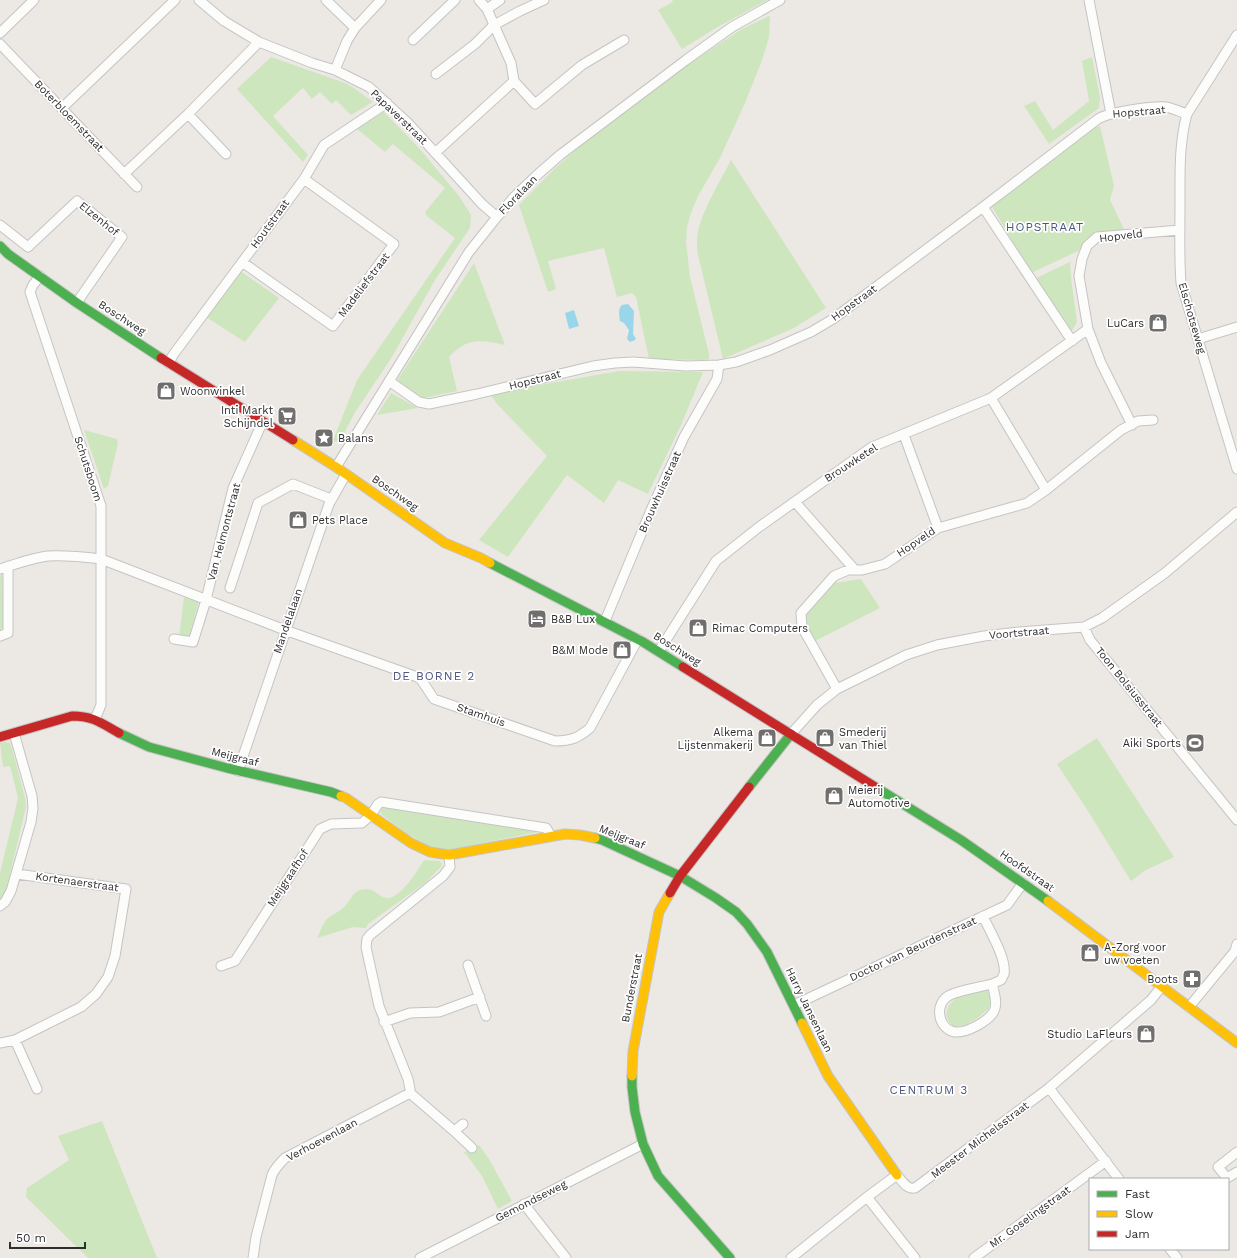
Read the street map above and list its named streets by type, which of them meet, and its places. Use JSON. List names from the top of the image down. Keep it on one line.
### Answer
{"streets":{"street":["Hopstraat","Boterbloemstraat","Papaverstraat","Floralaan","Elzenhof","Houtstraat","Hopveld","Madeliefstraat","Boschweg","Elschotseweg","Brouwketel","Schutsboom","Brouwhuisstraat","Van Helmontstraat","Mandelalaan","Voortstraat","Toon Bolsiusstraat","Stamhuis","Meijgraaf","Hoofdstraat","Meijgraafhof","Kortenaerstraat","Doctor van Beurdenstraat","Bunderstraat","Harry Jansenlaan","Verhoevenlaan","Meester Michelsstraat","Gemondseweg","Mr. Goselingstraat"]},"crossings":[["Hopstraat","Floralaan"],["Hopstraat","Elschotseweg"],["Hopstraat","Brouwhuisstraat"],["Papaverstraat","Floralaan"],["Papaverstraat","Houtstraat"],["Floralaan","Boschweg"],["Elzenhof","Boschweg"],["Houtstraat","Madeliefstraat"],["Houtstraat","Boschweg"],["Hopveld","Elschotseweg"],["Hopveld","Brouwketel"],["Hopveld","Voortstraat"],["Boschweg","Brouwketel"],["Boschweg","Schutsboom"],["Boschweg","Brouwhuisstraat"],["Boschweg","Van Helmontstraat"],["Boschweg","Mandelalaan"],["Boschweg","Voortstraat"],["Boschweg","Stamhuis"],["Boschweg","Hoofdstraat"],["Boschweg","Bunderstraat"],["Schutsboom","Meijgraaf"],["Mandelalaan","Stamhuis"],["Mandelalaan","Meijgraaf"],["Voortstraat","Toon Bolsiusstraat"],["Voortstraat","Hoofdstraat"],["Voortstraat","Bunderstraat"],["Meijgraaf","Meijgraafhof"],["Meijgraaf","Bunderstraat"],["Meijgraaf","Harry Jansenlaan"],["Hoofdstraat","Doctor van Beurdenstraat"],["Hoofdstraat","Bunderstraat"],["Hoofdstraat","Meester Michelsstraat"],["Doctor van Beurdenstraat","Harry Jansenlaan"],["Bunderstraat","Harry Jansenlaan"],["Bunderstraat","Gemondseweg"],["Harry Jansenlaan","Meester Michelsstraat"]],"districts":["HOPSTRAAT","DE BORNE 2","CENTRUM 3"],"places":{"shop":["LuCars","Woonwinkel","Pets Place","Rimac Computers","B&M Mode","Alkema Lijstenmakerij","Smederij van Thiel","Meierij Automotive","A-Zorg voor uw voeten","Studio LaFleurs"],"supermarket":["Inti Markt Schijndel"],"place":["Balans"],"hotel":["B&B Lux"],"sports":["Aiki Sports"],"pharmacy":["Boots"]},"legend":["Fast","Slow","Jam"],"scale_bar":"50 m"}
